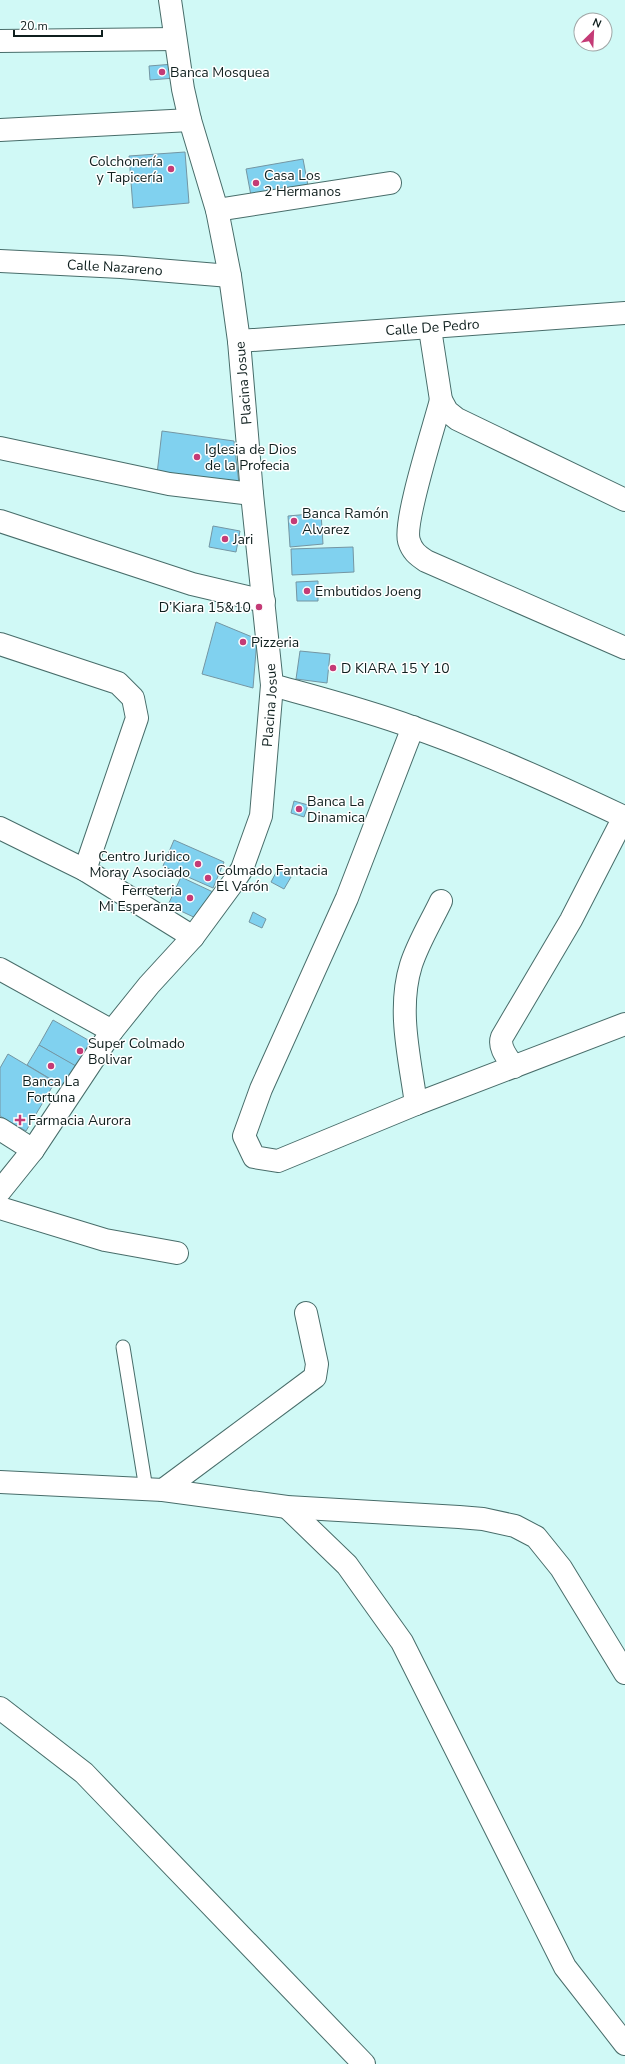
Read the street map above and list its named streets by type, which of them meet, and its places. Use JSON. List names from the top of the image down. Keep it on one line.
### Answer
{"streets":{"street":["Calle Nazareno","Calle De Pedro","Placina Josue"]},"crossings":[["Calle Nazareno","Placina Josue"],["Calle De Pedro","Placina Josue"]],"places":{"other":["Banca Mosquea","Colchonería y Tapicería","Casa Los 2 Hermanos","Iglesia de Dios de la Profecia","Banca Ramón Alvarez","Jari","Embutidos Joeng","D’Kiara 15&10","Pizzeria","D KIARA 15 Y 10","Banca La Dinamica","Centro Juridico Moray Asociado","Colmado Fantacia El Varón","Ferreteria Mi Esperanza","Super Colmado Bolivar","Banca La Fortuna"],"health":["Farmacia Aurora"]},"scale_bar":"20 m","north":"top right"}
